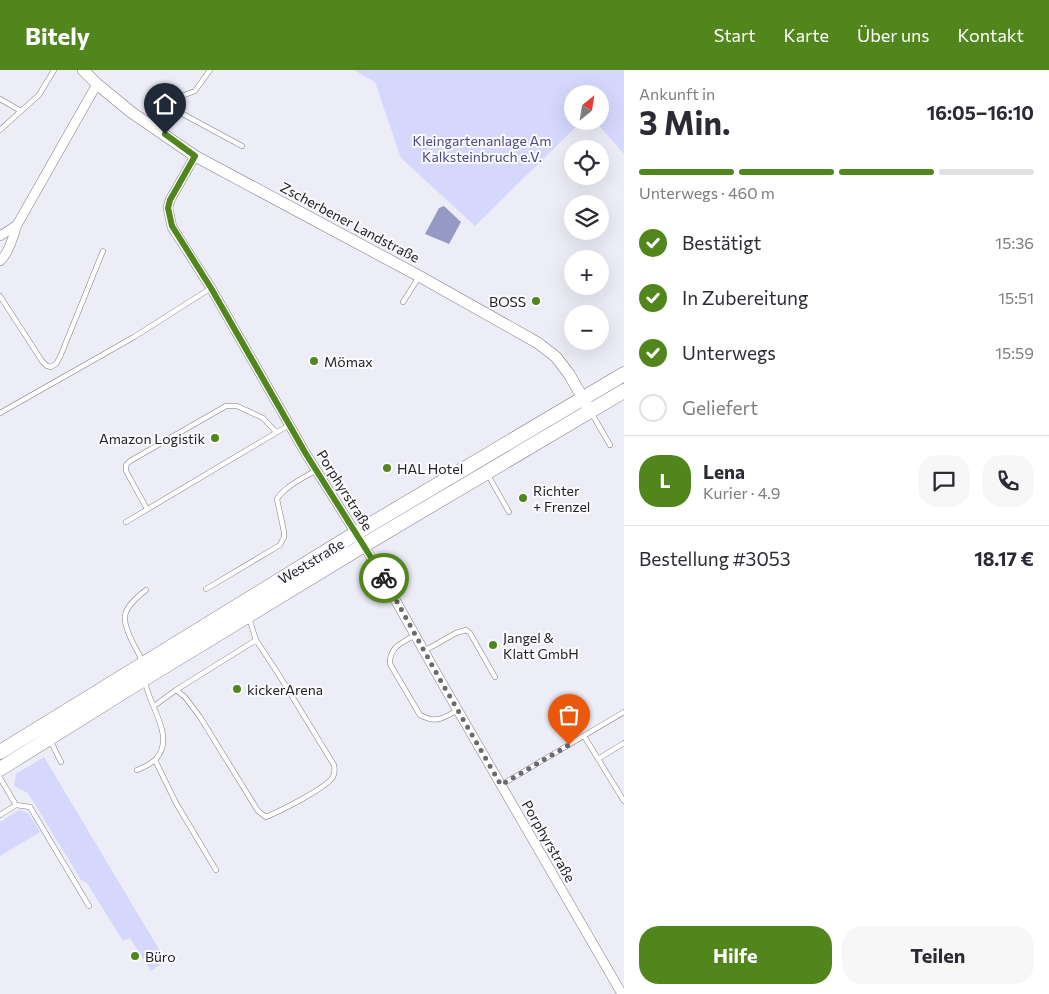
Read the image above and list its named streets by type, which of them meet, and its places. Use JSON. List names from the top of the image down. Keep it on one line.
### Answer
{"streets":{"main road":["Weststraße"],"street":["Zscherbener Landstraße","Porphyrstraße"]},"crossings":[["Zscherbener Landstraße","Porphyrstraße"],["Porphyrstraße","Weststraße"]],"parks":["Kleingartenanlage Am Kalksteinbruch e.V."],"places":["BOSS","Mömax","Amazon Logistik","HAL Hotel","Richter + Frenzel","Jangel & Klatt GmbH","kickerArena","Büro"],"north":"top right","page":{"header":"Bitely","nav":["Start","Karte","Über uns","Kontakt"],"heading":["3 Min.","Ankunft in","16:05–16:10"],"panel":["Lena","Kurier · 4.9","Bestellung #3053","18.17 €"],"map_buttons":["+","−"],"bar":"Unterwegs · 460 m","list":[["Bestätigt","15:36"],["In Zubereitung","15:51"],["Unterwegs","15:59"],"Geliefert"],"round":"L","buttons":["Hilfe","Teilen"]}}
